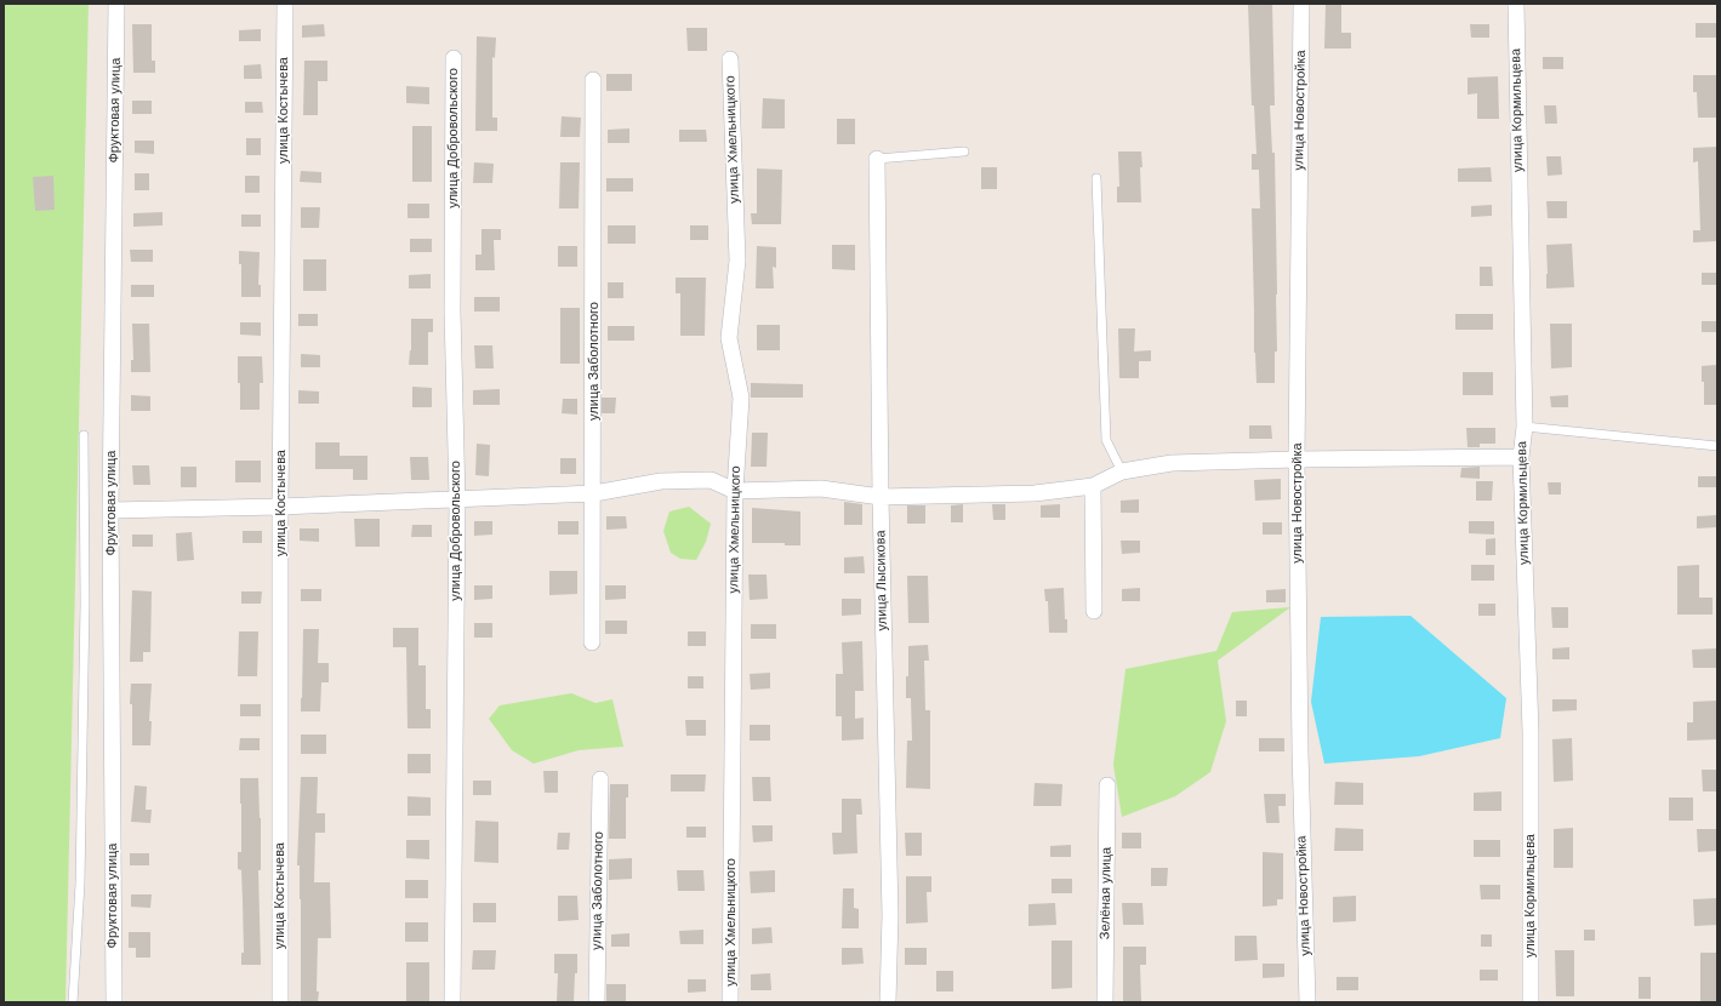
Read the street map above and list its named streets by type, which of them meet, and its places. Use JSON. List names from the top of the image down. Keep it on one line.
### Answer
{"streets":{"street":["Фруктовая улица","улица Костычева","улица Новостройка","улица Кормильцева","улица Добровольского","улица Хмельницкого","улица Заболотного","улица Лысикова","Зелёная улица"]}}
